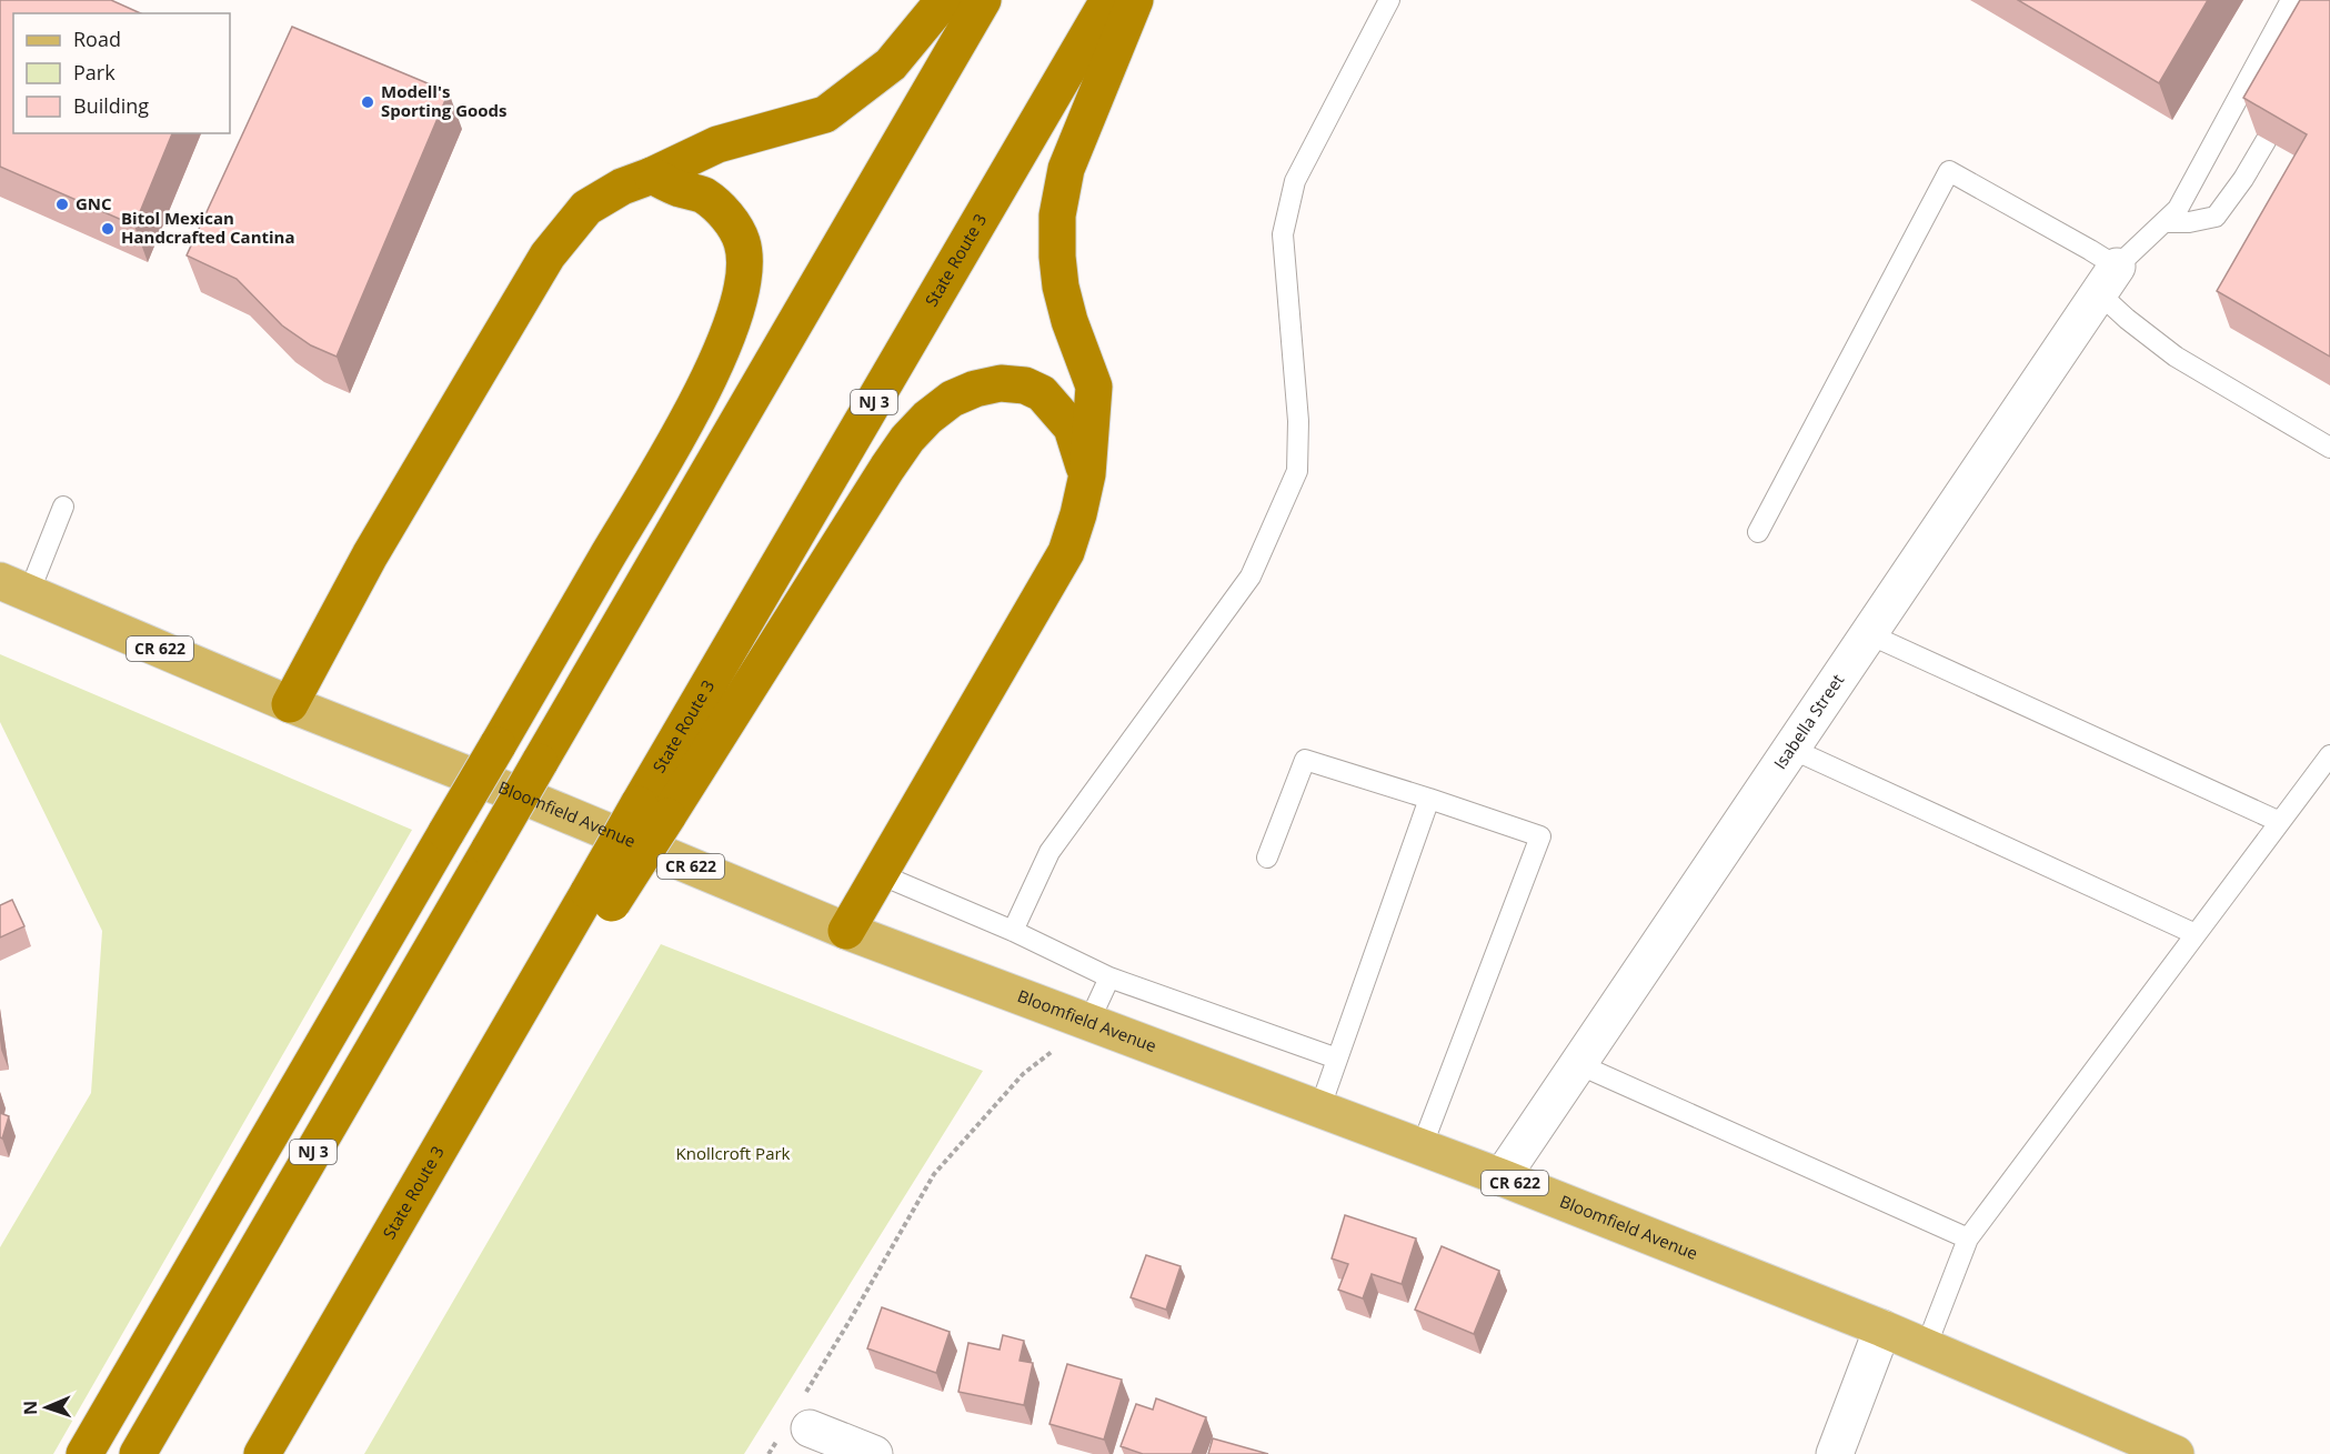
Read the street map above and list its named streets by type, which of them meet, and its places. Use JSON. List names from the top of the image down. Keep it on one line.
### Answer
{"streets":{"highway":["State Route 3","NJ 3"],"main road":["CR 622","Bloomfield Avenue"],"street":["Isabella Street"]},"crossings":[["Isabella Street","Bloomfield Avenue"]],"parks":["Knollcroft Park"],"places":["Modell's Sporting Goods","GNC","Bitol Mexican Handcrafted Cantina"],"legend":["Road","Park","Building"],"north":"left"}
